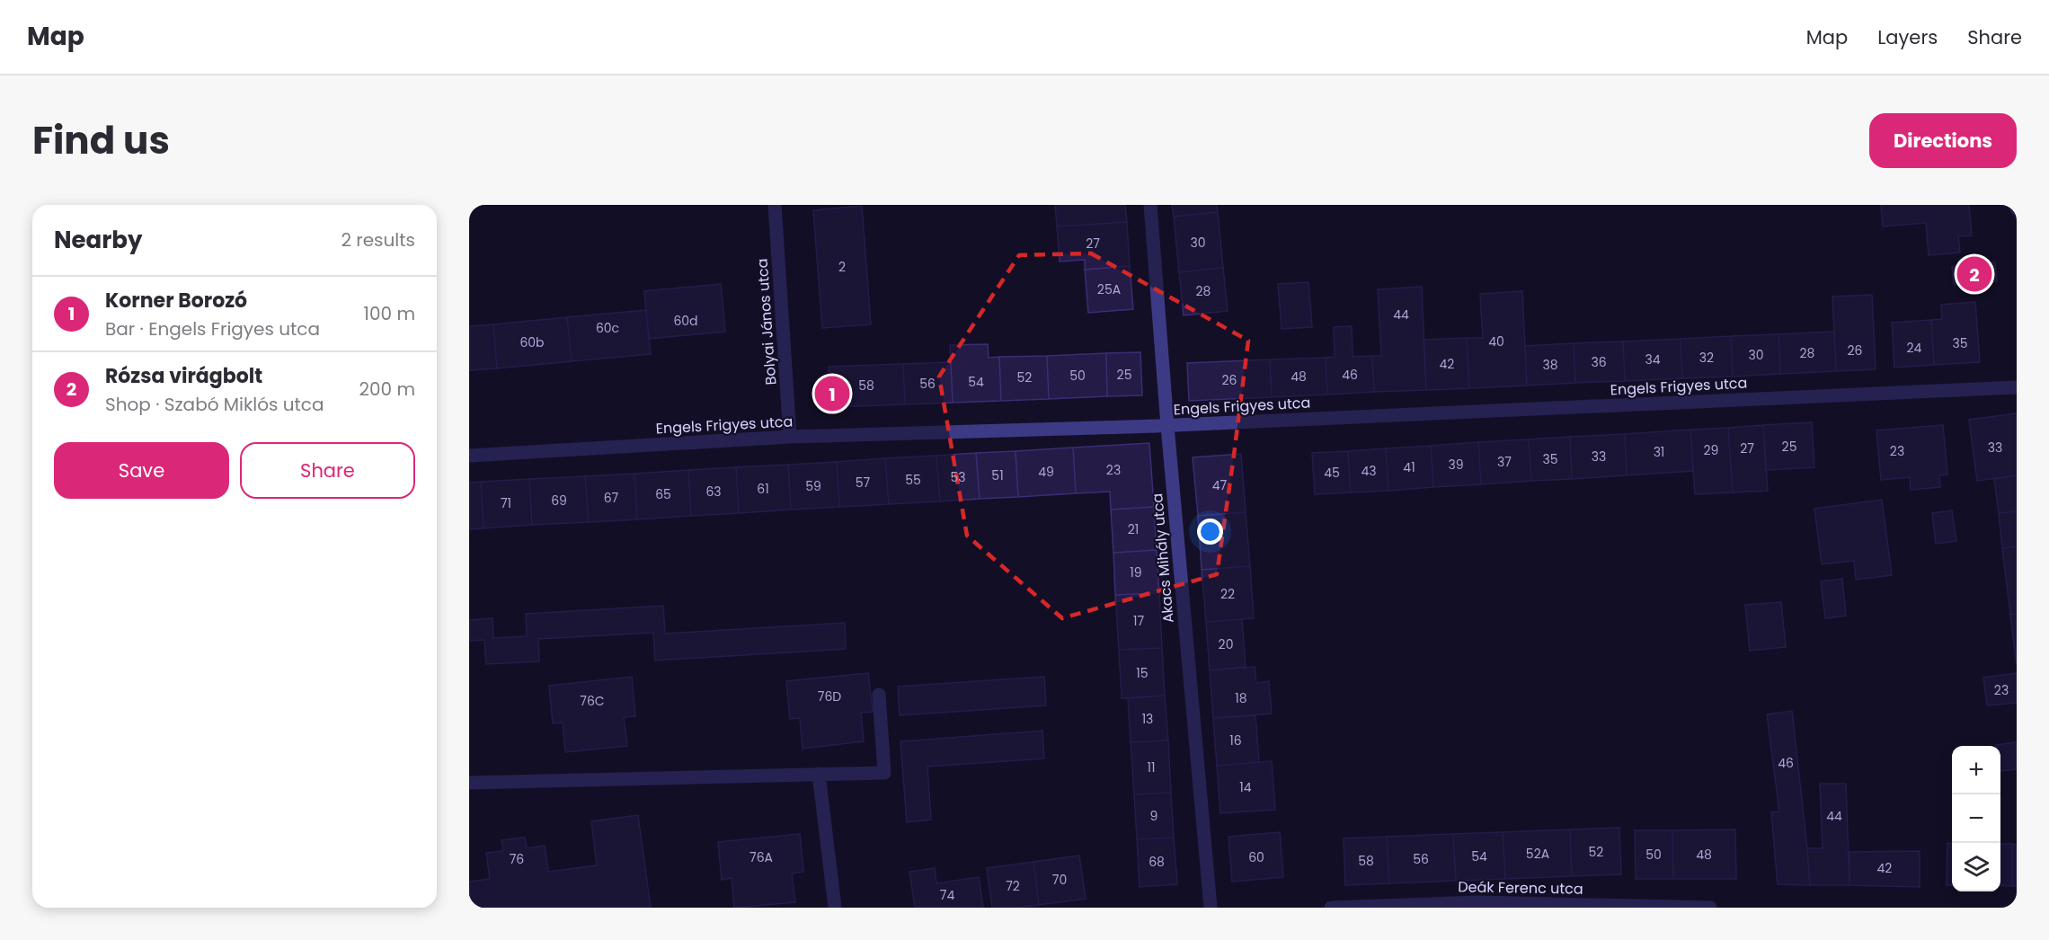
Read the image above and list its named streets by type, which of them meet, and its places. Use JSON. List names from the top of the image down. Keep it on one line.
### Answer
{"streets":{"street":["Bolyai János utca","Engels Frigyes utca","Akacs Mihály utca","Deák Ferenc utca"]},"crossings":[["Bolyai János utca","Engels Frigyes utca"],["Engels Frigyes utca","Akacs Mihály utca"]],"house_numbers":["30","27","2","25A","28","44","60d","60c","40","60b","35","24","26","28","30","32","34","36","42","38","25","46","50","48","52","26","54","56","58","25","33","27","29","23","31","33","35","37","39","41","23","43","49","45","51","53","55","57","47","59","61","63","65","67","69","71","21","19","22","17","20","15","23","76D","18","76C","13","16","46","11","14","9","44","52","52A","50","48","54","76A","60","76","56","58","68","42","70","72","74"],"page":{"header":"Map","nav":["Map","Layers","Share"],"title":"Find us","buttons":["Directions",["Save","Share"]],"heading":["Nearby","2 results"],"pins":["2","1"],"list":[{"mark":"1","name":"Korner Borozó","note":"Bar · Engels Frigyes utca","value":"100 m"},{"mark":"2","name":"Rózsa virágbolt","note":"Shop · Szabó Miklós utca","value":"200 m"}],"map_buttons":["+","−"]}}
